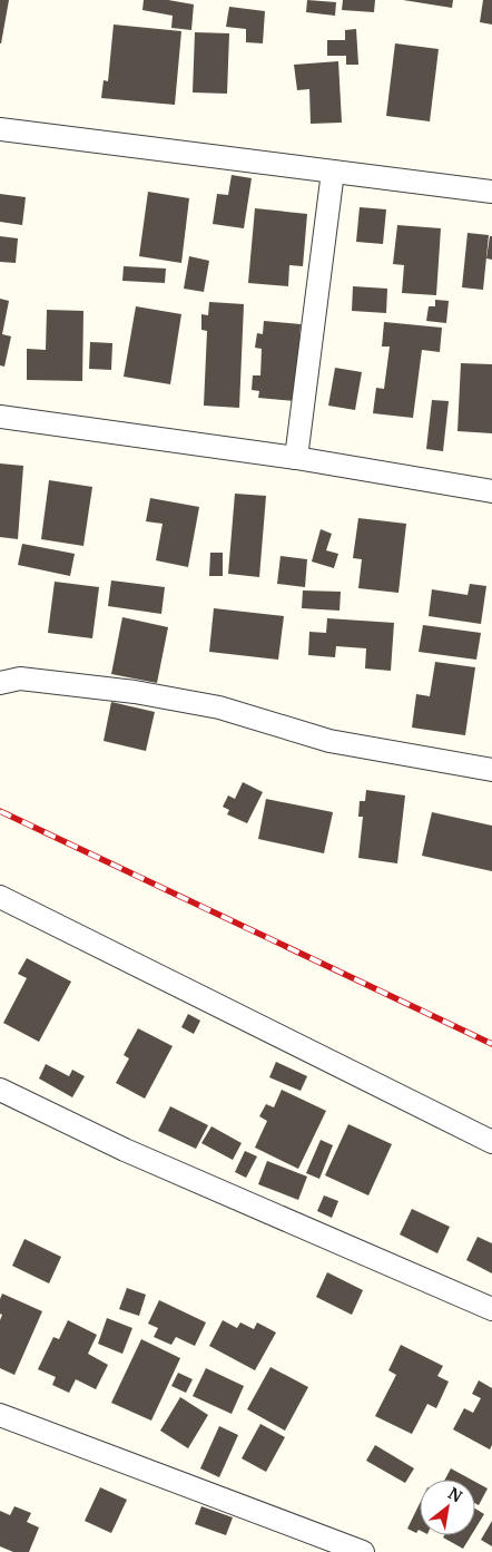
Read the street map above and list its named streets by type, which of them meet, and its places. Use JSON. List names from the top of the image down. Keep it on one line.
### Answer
{"north":"top right"}
